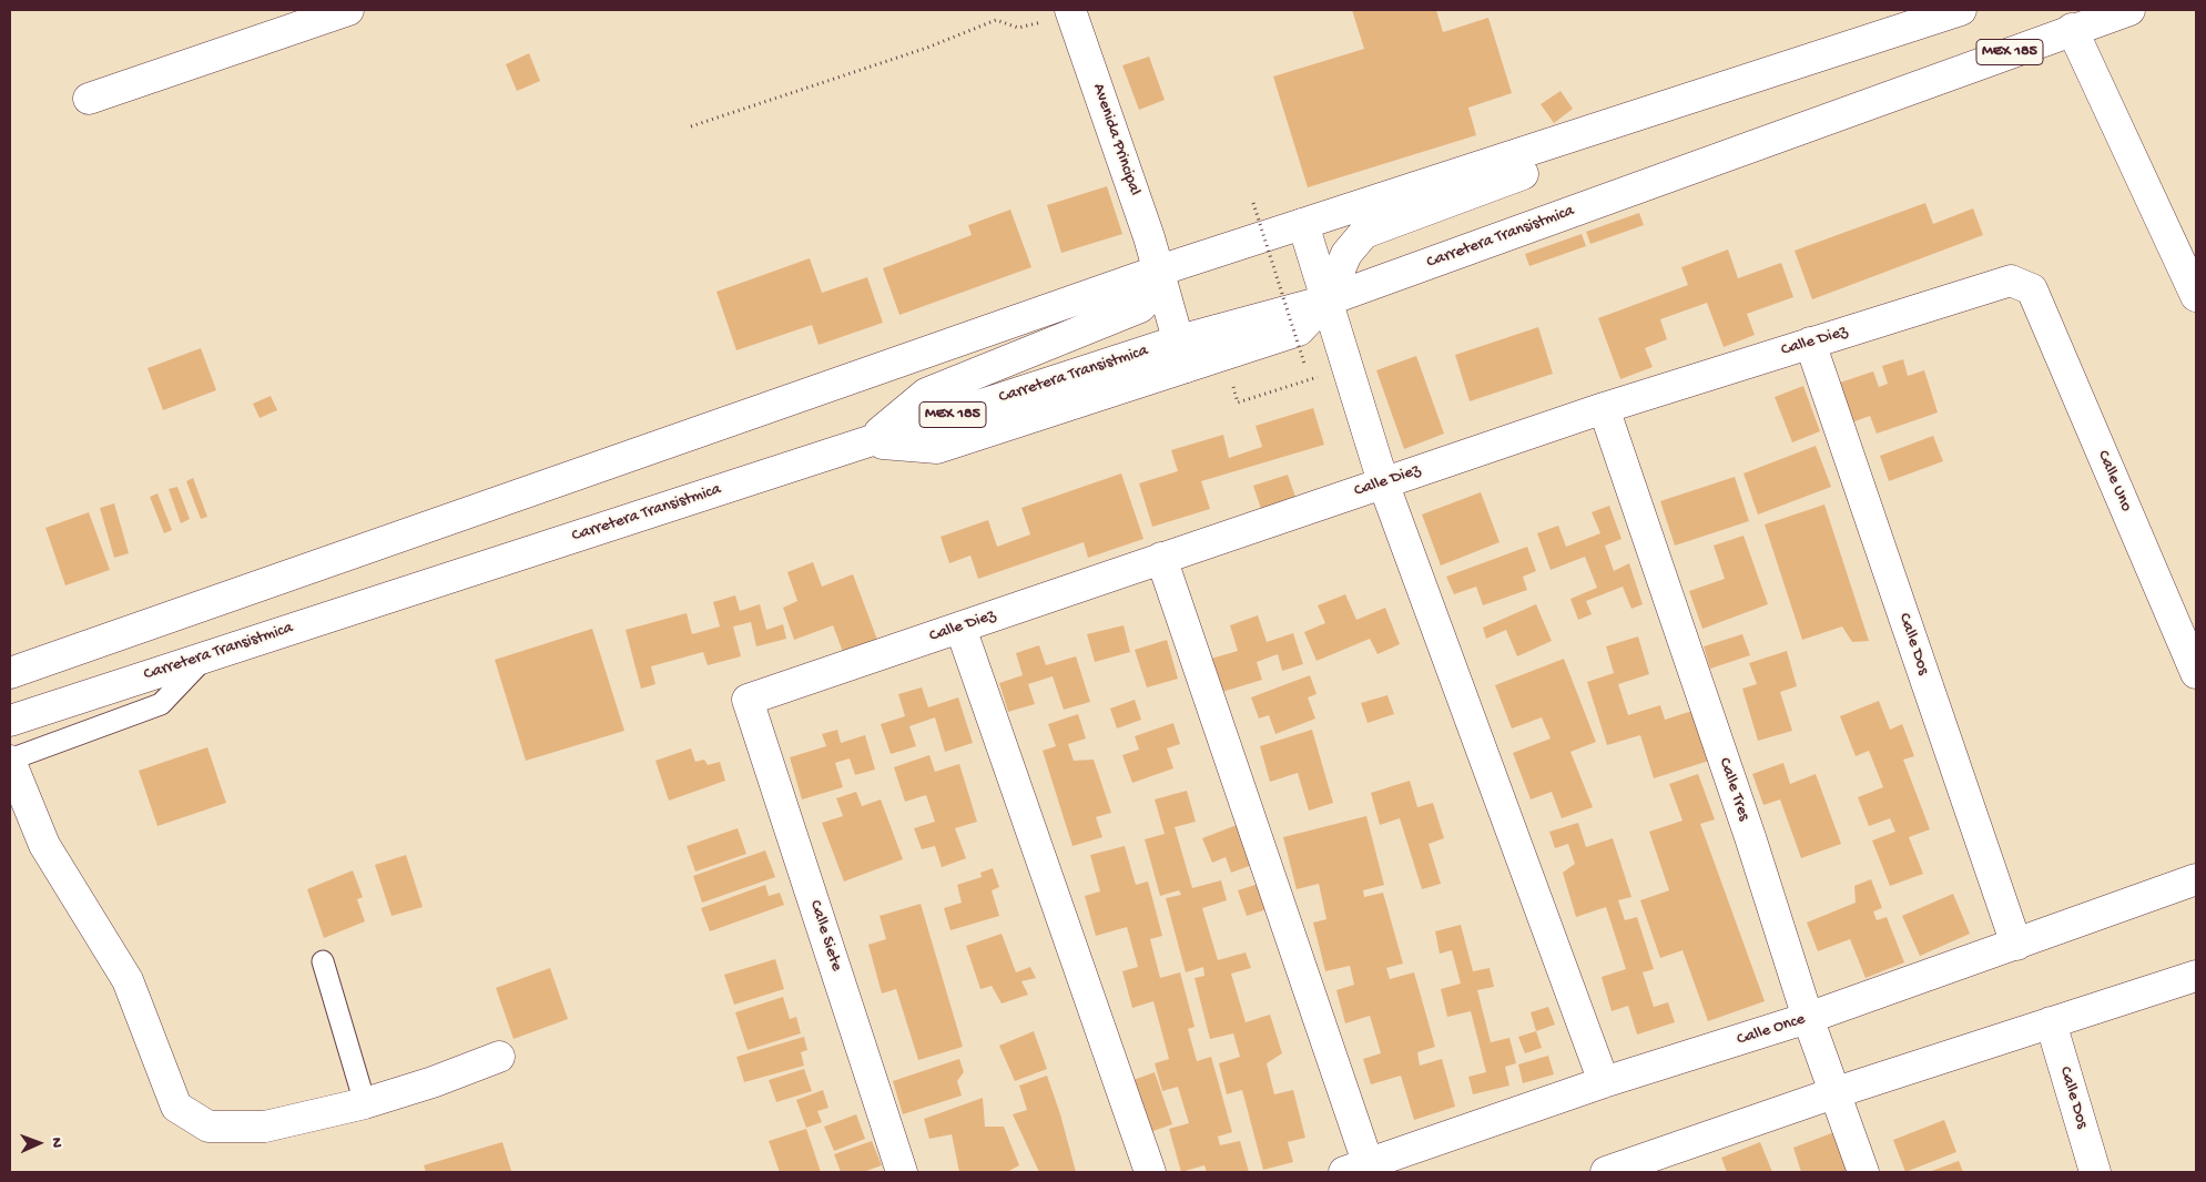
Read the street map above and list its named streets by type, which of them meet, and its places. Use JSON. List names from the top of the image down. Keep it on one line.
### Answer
{"streets":{"street":["MEX 185","Avenida Principal","Carretera Transistmica","Calle Diez","Calle Uno","Calle Dos","Calle Tres","Calle Siete","Calle Once"]},"crossings":[["Calle Diez","Calle Uno"],["Calle Diez","Calle Dos"],["Calle Diez","Calle Tres"],["Calle Diez","Calle Siete"],["Calle Dos","Calle Once"],["Calle Tres","Calle Once"]],"north":"right"}
